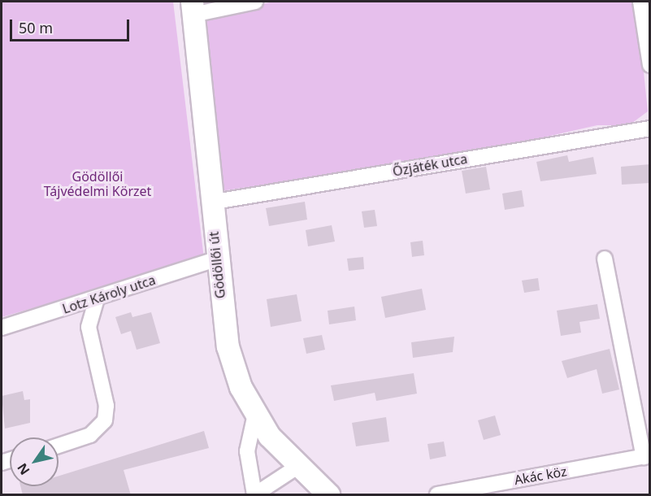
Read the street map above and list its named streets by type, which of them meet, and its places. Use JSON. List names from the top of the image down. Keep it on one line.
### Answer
{"streets":{"main road":["Gödöllői út"],"street":["Őzjáték utca","Lotz Károly utca","Akác köz"]},"crossings":[["Őzjáték utca","Gödöllői út"],["Gödöllői út","Lotz Károly utca"]],"parks":["Gödöllői Tájvédelmi Körzet"],"scale_bar":"50 m","north":"bottom left"}
